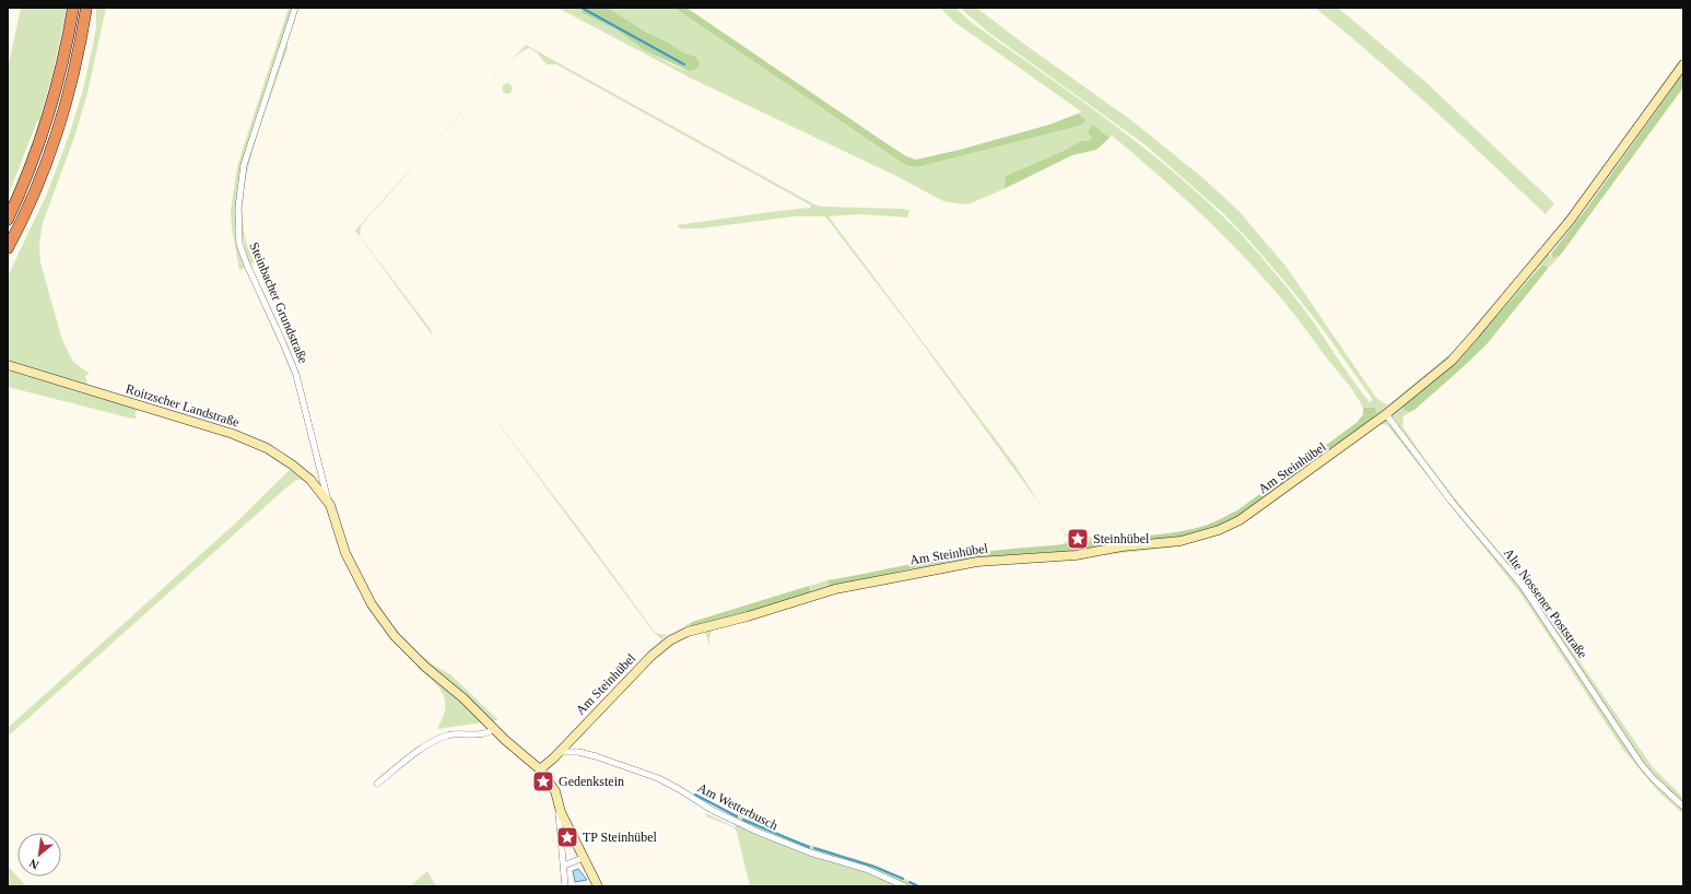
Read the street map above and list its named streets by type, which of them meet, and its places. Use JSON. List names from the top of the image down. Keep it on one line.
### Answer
{"streets":{"street":["Steinbacher Grundstraße","Roitzscher Landstraße","Am Steinhübel","Alte Nossener Poststraße","Am Wetterbusch"]},"crossings":[["Steinbacher Grundstraße","Roitzscher Landstraße"],["Am Steinhübel","Alte Nossener Poststraße"],["Am Steinhübel","Am Wetterbusch"]],"places":{"place":["Steinhübel","Gedenkstein","TP Steinhübel"]},"north":"bottom left"}
